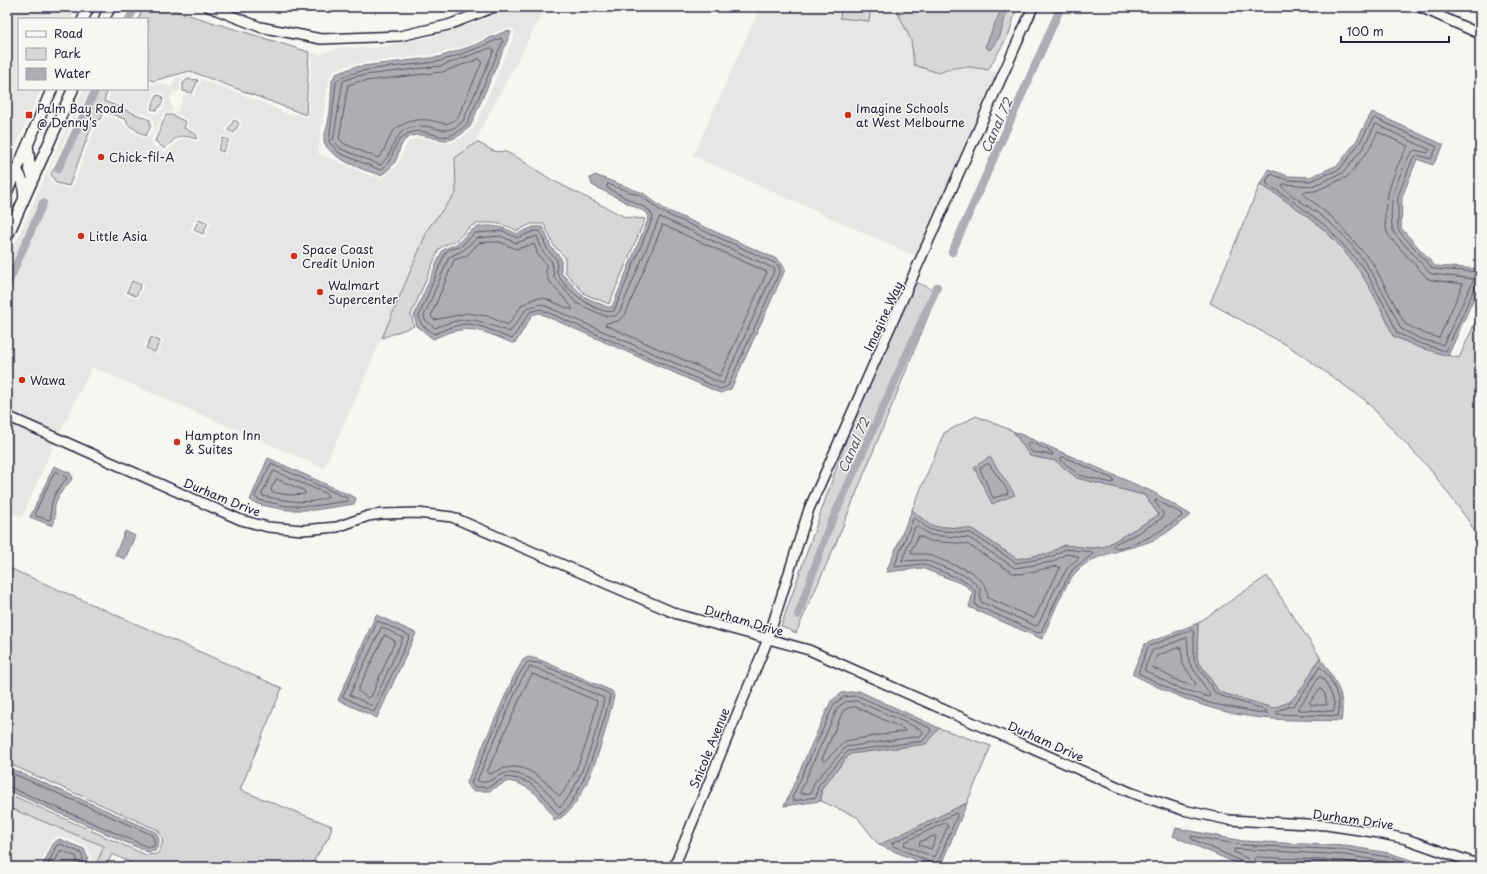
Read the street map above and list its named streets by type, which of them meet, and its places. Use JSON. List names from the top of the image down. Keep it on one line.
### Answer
{"streets":{"street":["Imagine Way","Durham Drive","Snicole Avenue"]},"crossings":[["Imagine Way","Durham Drive"],["Imagine Way","Snicole Avenue"],["Durham Drive","Snicole Avenue"]],"water":["Canal 72"],"places":{"transit":["Palm Bay Road @ Denny's"],"other":["Imagine Schools at West Melbourne","Chick-fil-A","Little Asia","Space Coast Credit Union","Walmart Supercenter","Wawa","Hampton Inn & Suites"]},"legend":["Road","Park","Water"],"scale_bar":"100 m"}
